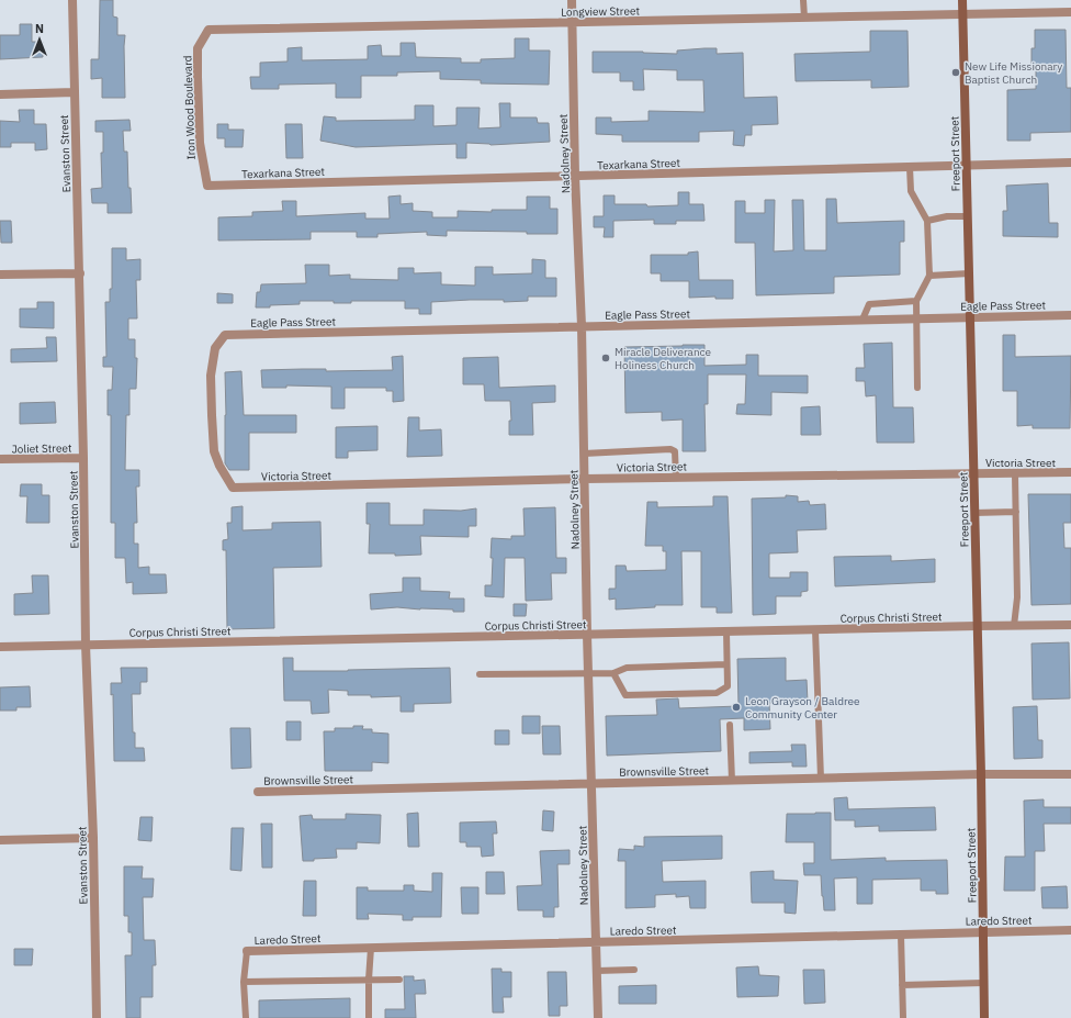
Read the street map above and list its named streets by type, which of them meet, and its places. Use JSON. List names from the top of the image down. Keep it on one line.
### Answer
{"streets":{"main road":["Freeport Street"],"street":["Longview Street","Iron Wood Boulevard","Evanston Street","Nadolney Street","Texarkana Street","Eagle Pass Street","Joliet Street","Victoria Street","Corpus Christi Street","Brownsville Street","Laredo Street"]},"crossings":[["Longview Street","Iron Wood Boulevard"],["Longview Street","Nadolney Street"],["Longview Street","Freeport Street"],["Iron Wood Boulevard","Texarkana Street"],["Evanston Street","Joliet Street"],["Evanston Street","Corpus Christi Street"],["Nadolney Street","Texarkana Street"],["Nadolney Street","Eagle Pass Street"],["Nadolney Street","Victoria Street"],["Nadolney Street","Corpus Christi Street"],["Nadolney Street","Brownsville Street"],["Nadolney Street","Laredo Street"],["Freeport Street","Texarkana Street"],["Freeport Street","Eagle Pass Street"],["Freeport Street","Victoria Street"],["Freeport Street","Corpus Christi Street"],["Freeport Street","Brownsville Street"],["Freeport Street","Laredo Street"],["Eagle Pass Street","Victoria Street"]],"places":["New Life Missionary Baptist Church","Miracle Deliverance Holiness Church","Leon Grayson / Baldree Community Center"],"north":"top"}
